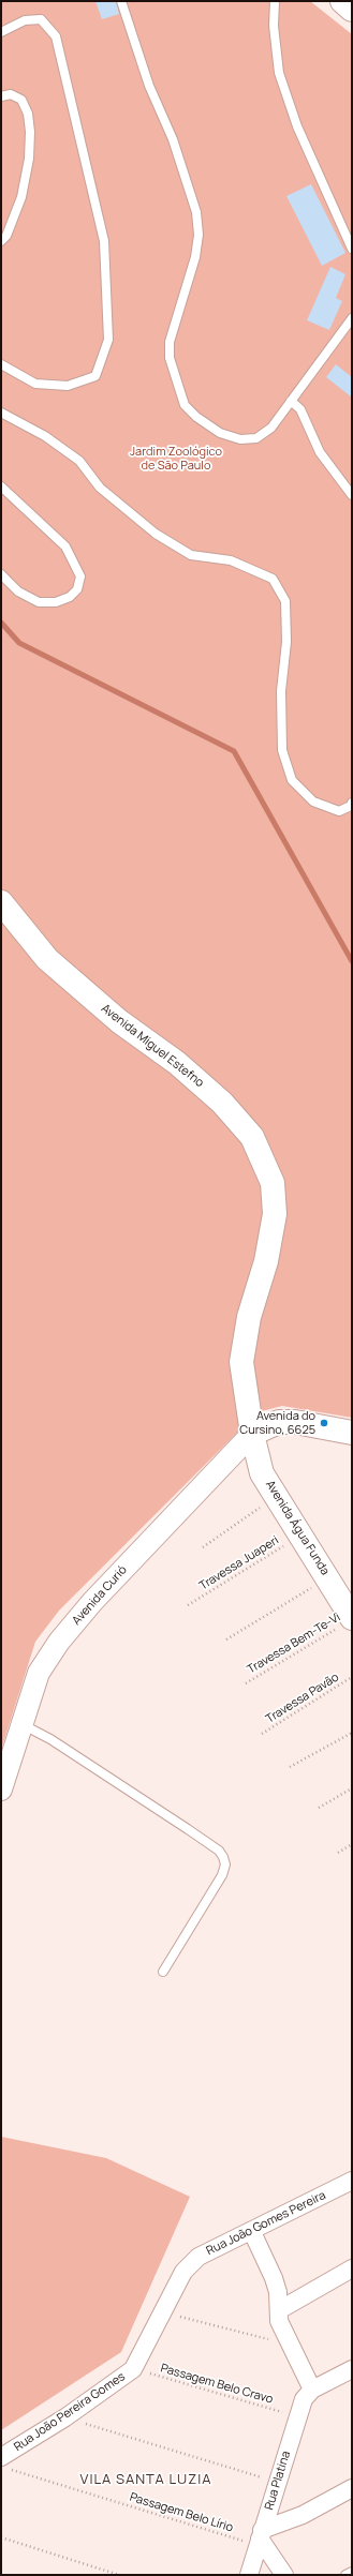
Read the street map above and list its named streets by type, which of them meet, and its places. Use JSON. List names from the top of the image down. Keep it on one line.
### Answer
{"streets":{"main road":["Avenida Miguel Estefno","Avenida Água Funda"],"street":["Avenida Curió","Rua João Gomes Pereira","Rua João Pereira Gomes","Rua Platina"],"path":["Travessa Juaperi","Travessa Bem-Te-Vi","Travessa Pavão","Passagem Belo Cravo","Passagem Belo Lírio"]},"crossings":[["Avenida Miguel Estefno","Avenida Água Funda"],["Avenida Miguel Estefno","Avenida Curió"],["Avenida Água Funda","Travessa Juaperi"],["Avenida Água Funda","Avenida Curió"],["Avenida Água Funda","Travessa Bem-Te-Vi"],["Rua João Gomes Pereira","Rua João Pereira Gomes"],["Passagem Belo Cravo","Rua João Pereira Gomes"],["Passagem Belo Cravo","Rua Platina"],["Rua João Pereira Gomes","Passagem Belo Lírio"],["Rua Platina","Passagem Belo Lírio"]],"districts":["VILA SANTA LUZIA"],"parks":["Jardim Zoológico de São Paulo"],"places":["Avenida do Cursino, 6625"]}
